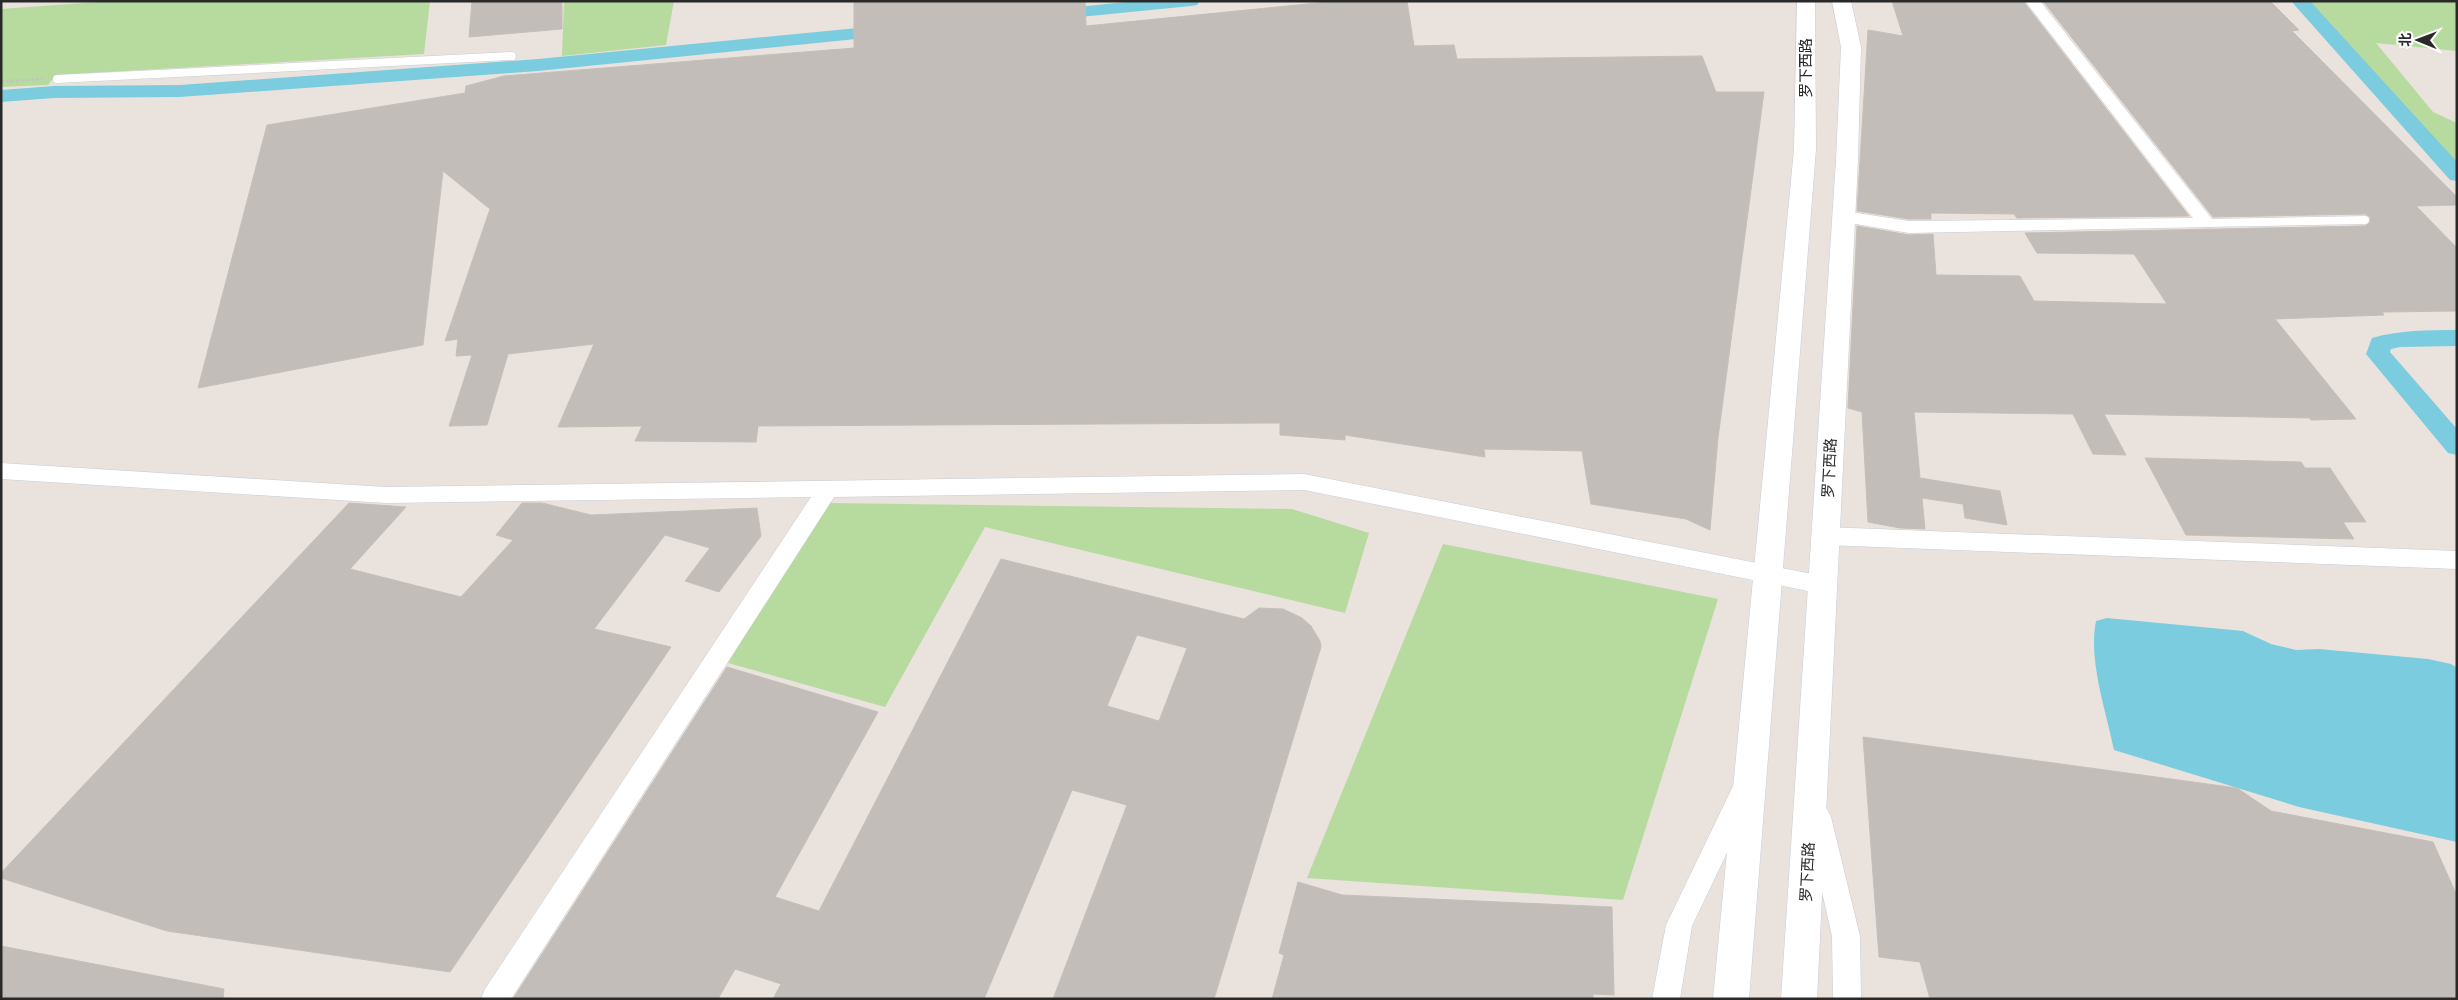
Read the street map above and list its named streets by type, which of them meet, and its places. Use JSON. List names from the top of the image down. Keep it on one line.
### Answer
{"streets":{"main road":["罗下西路"]},"north":"left"}
